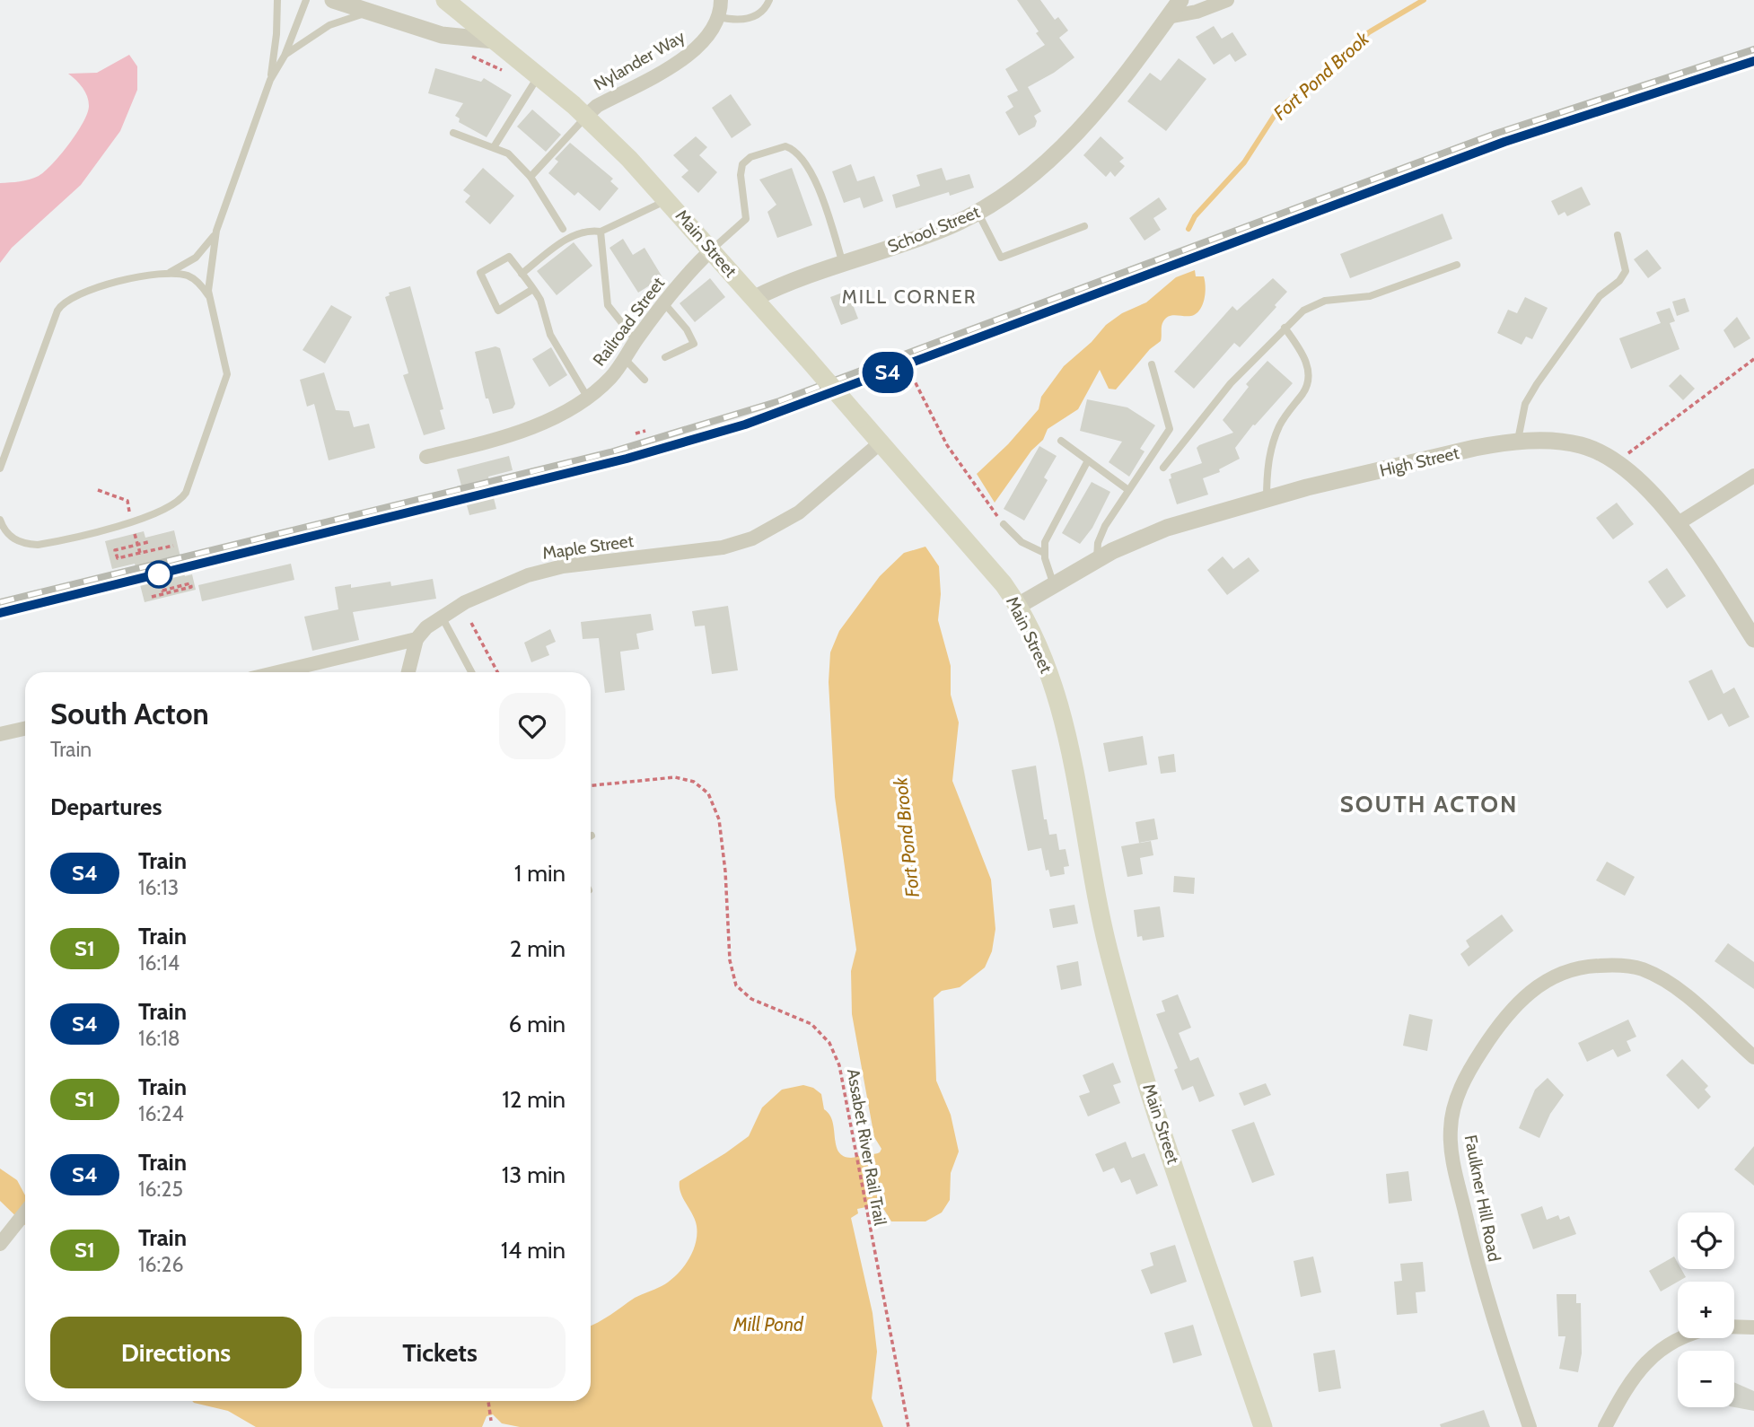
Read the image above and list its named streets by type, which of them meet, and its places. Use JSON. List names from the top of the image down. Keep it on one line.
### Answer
{"streets":{"main road":["Main Street"],"street":["Nylander Way","School Street","Railroad Street","High Street","Maple Street","Faulkner Hill Road"],"path":["Assabet River Rail Trail"]},"crossings":[["Nylander Way","Main Street"],["School Street","Main Street"],["Main Street","Railroad Street"],["Main Street","High Street"],["Main Street","Maple Street"]],"districts":["MILL CORNER","SOUTH ACTON"],"water":["Fort Pond Brook","Mill Pond"],"page":{"on_map":"S4","heading":[["South Acton","Train"],"Departures"],"list":[{"mark":"S4","name":"Train","note":"16:13","value":"1 min"},{"mark":"S1","name":"Train","note":"16:14","value":"2 min"},{"mark":"S4","name":"Train","note":"16:18","value":"6 min"},{"mark":"S1","name":"Train","note":"16:24","value":"12 min"},{"mark":"S4","name":"Train","note":"16:25","value":"13 min"},{"mark":"S1","name":"Train","note":"16:26","value":"14 min"}],"map_buttons":["+","−"],"buttons":["Directions","Tickets"]}}
